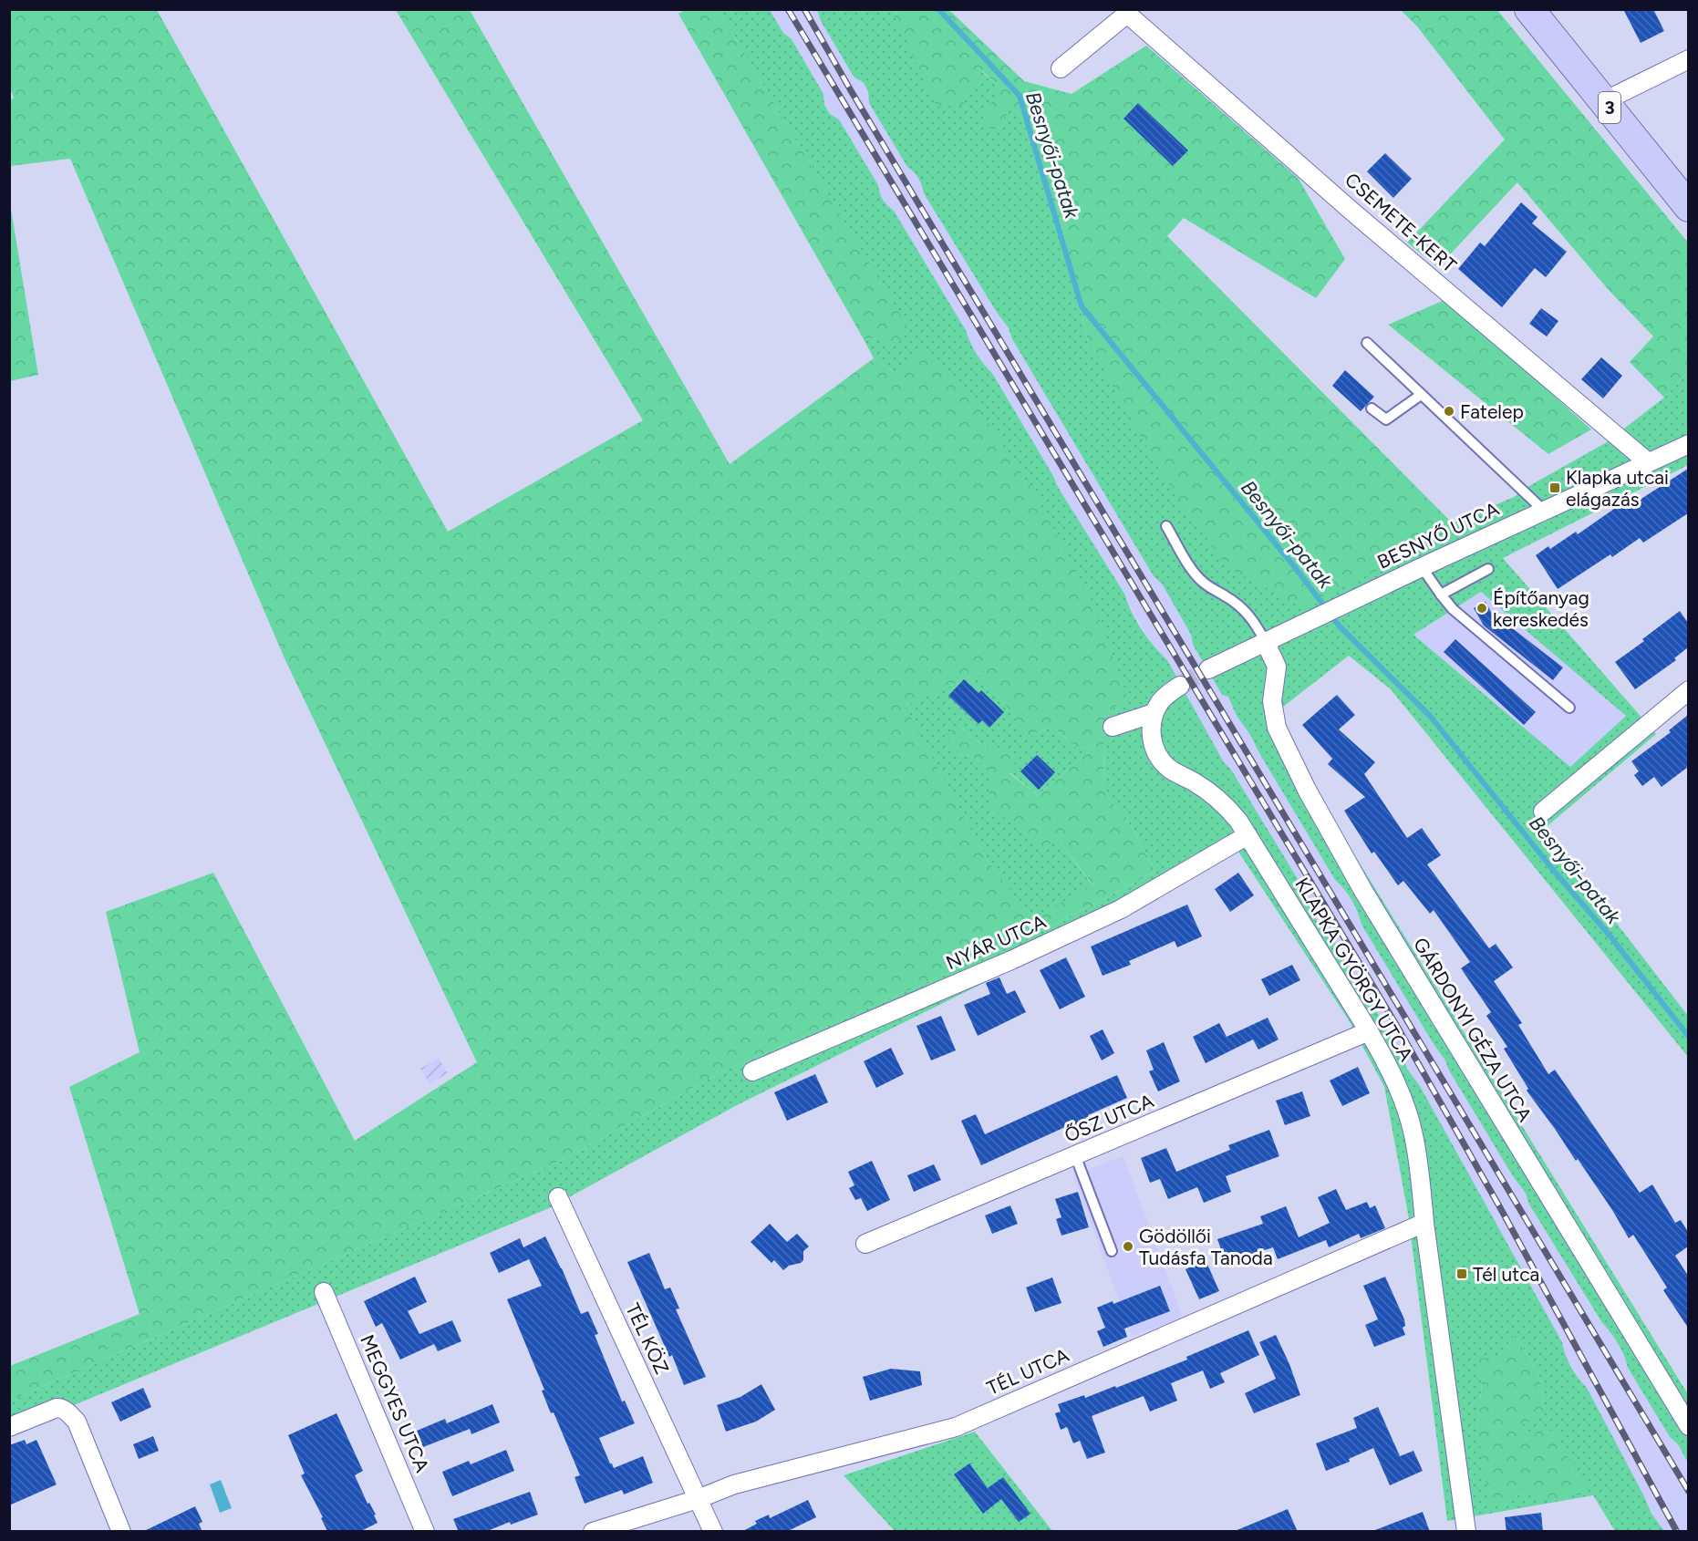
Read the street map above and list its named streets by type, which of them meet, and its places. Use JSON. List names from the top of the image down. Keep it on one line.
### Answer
{"streets":{"main road":["3"],"street":["CSEMETE-KERT","BESNYŐ UTCA","NYÁR UTCA","KLAPKA GYÖRGY UTCA","GÁRDONYI GÉZA UTCA","ŐSZ UTCA","TÉL KÖZ","TÉL UTCA","MEGGYES UTCA"]},"crossings":[["CSEMETE-KERT","BESNYŐ UTCA"],["BESNYŐ UTCA","GÁRDONYI GÉZA UTCA"],["NYÁR UTCA","KLAPKA GYÖRGY UTCA"],["KLAPKA GYÖRGY UTCA","ŐSZ UTCA"],["KLAPKA GYÖRGY UTCA","TÉL UTCA"],["TÉL KÖZ","TÉL UTCA"]],"water":["Besnyői-patak"],"places":{"other":["Fatelep","Építőanyag kereskedés","Gödöllői Tudásfa Tanoda"],"transit":["Klapka utcai elágazás","Tél utca"]}}
